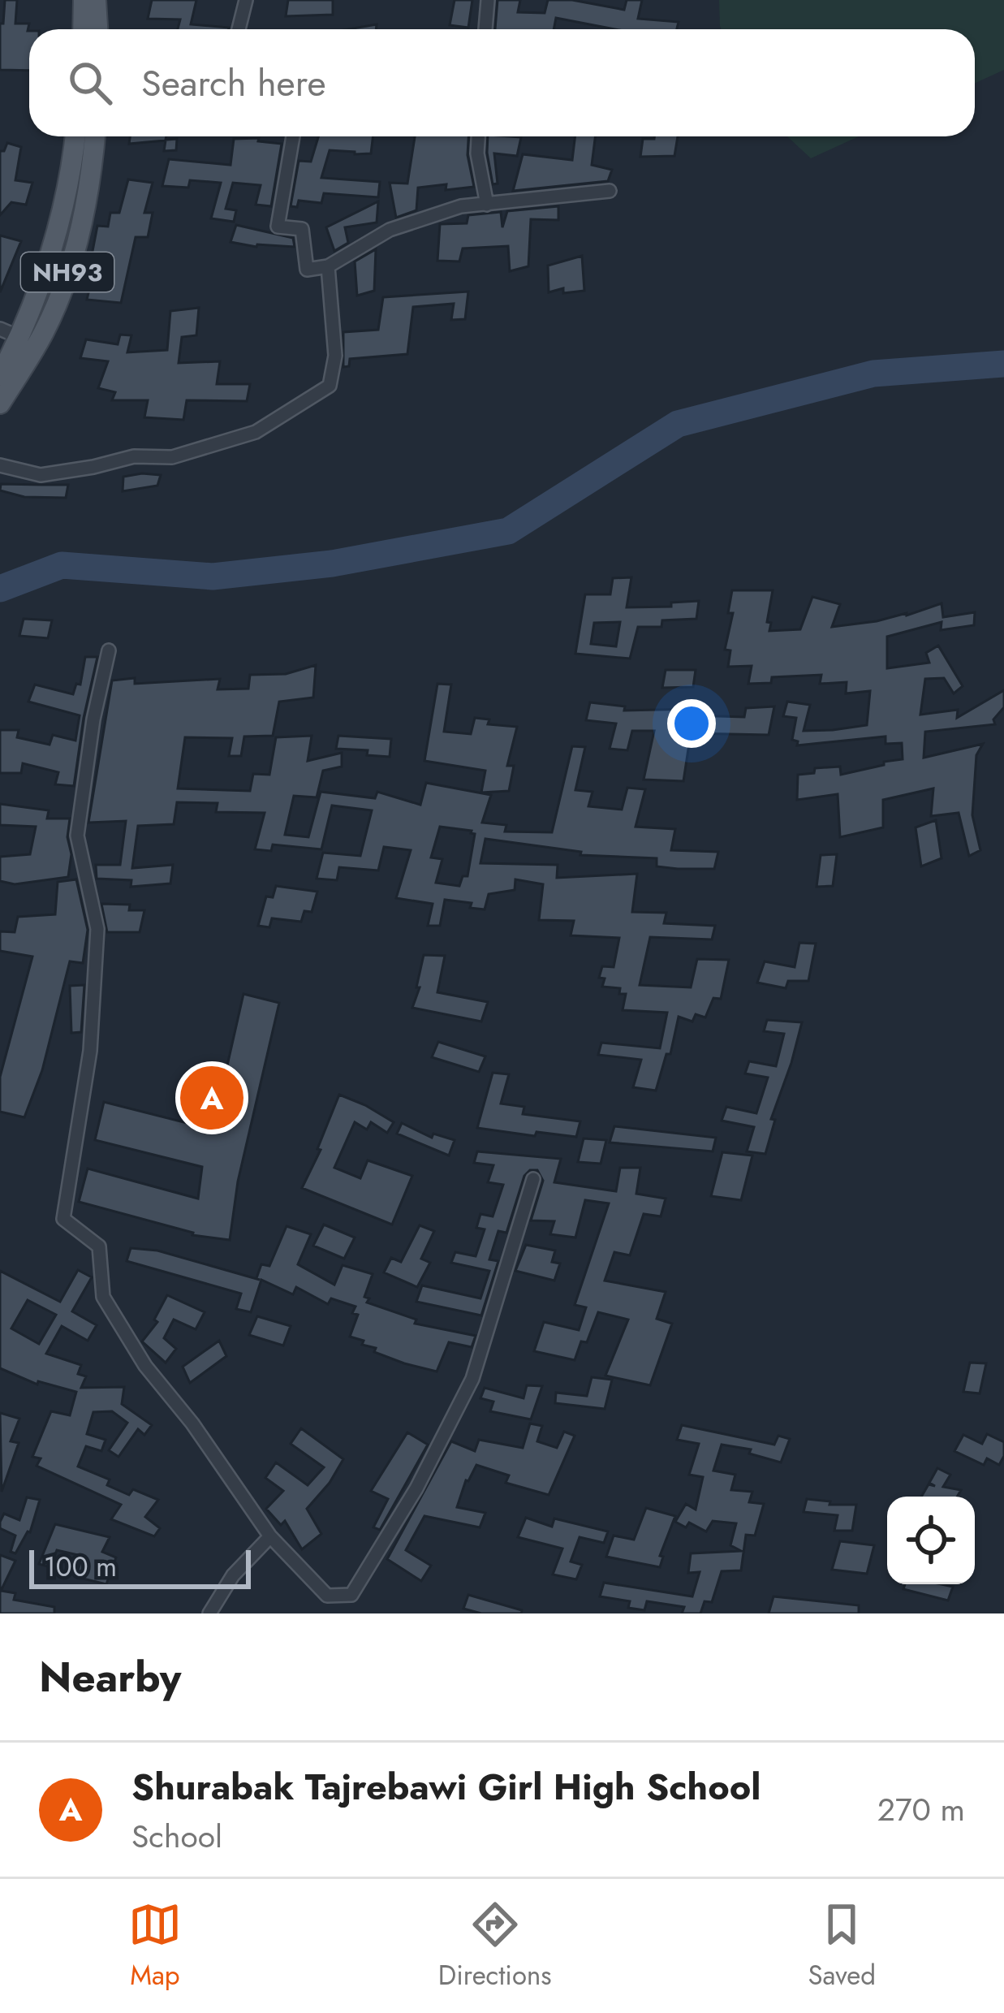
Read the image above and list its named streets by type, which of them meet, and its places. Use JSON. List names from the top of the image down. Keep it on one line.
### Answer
{"streets":{"main road":["NH93"]},"scale_bar":"100 m","page":{"search":"Search here","pins":"A","scale":"100 m","heading":"Nearby","list":[{"mark":"A","name":"Shurabak Tajrebawi Girl High School","note":"School","value":"270 m"}],"nav":["Map","Directions","Saved"]}}
